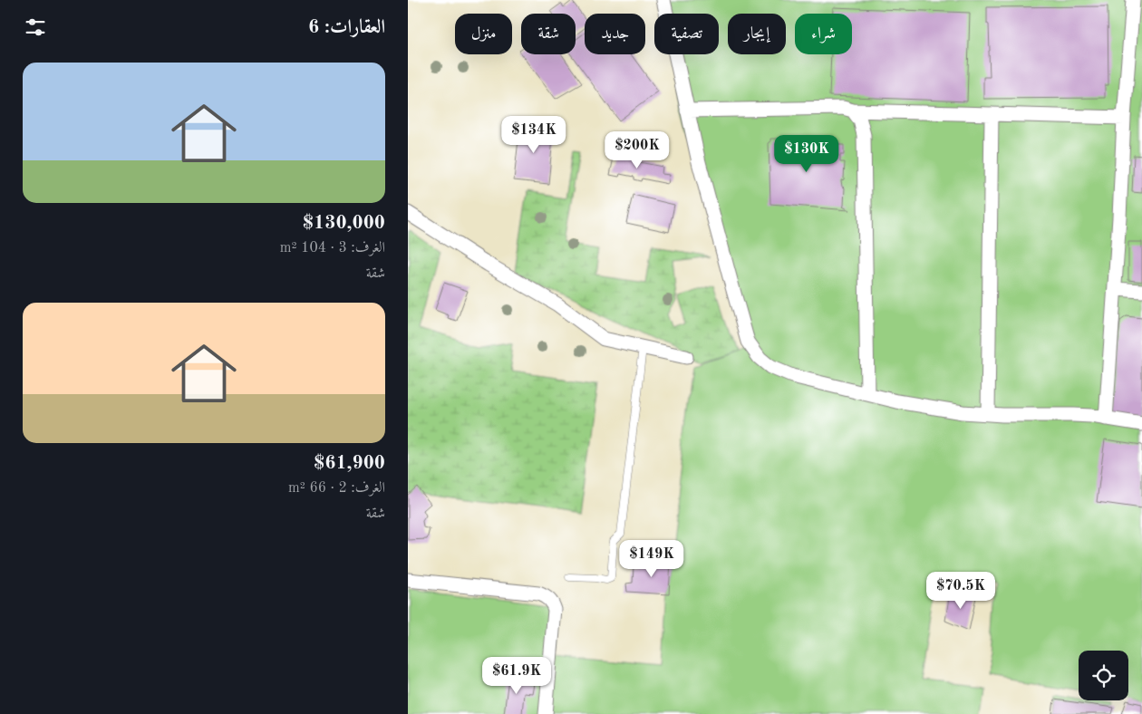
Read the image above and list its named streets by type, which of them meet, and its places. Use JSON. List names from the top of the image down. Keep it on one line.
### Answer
{"page":{"heading":"العقارات: 6","chip":["شراء","إيجار","تصفية","جديد","شقة","منزل"],"list":[{"name":"$130,000","note":"الغرف: 3 · 104 m² · شقة"},{"name":"$61,900","note":"الغرف: 2 · 66 m² · شقة"}],"price":["$134K","$200K","$130K","$149K","$70.5K","$61.9K"]}}
